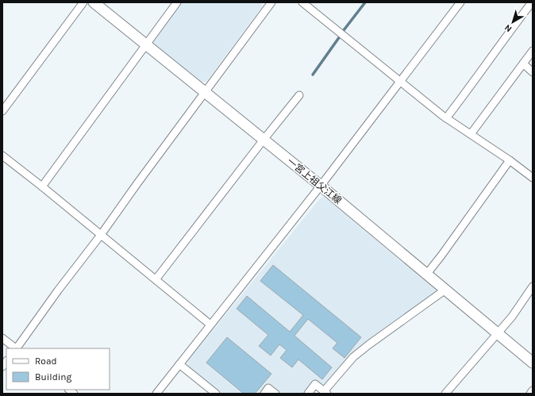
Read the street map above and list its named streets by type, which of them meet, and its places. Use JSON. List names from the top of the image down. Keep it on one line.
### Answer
{"streets":{"main road":["一宮上祖父江線"]},"legend":["Road","Building"],"north":"bottom left"}
